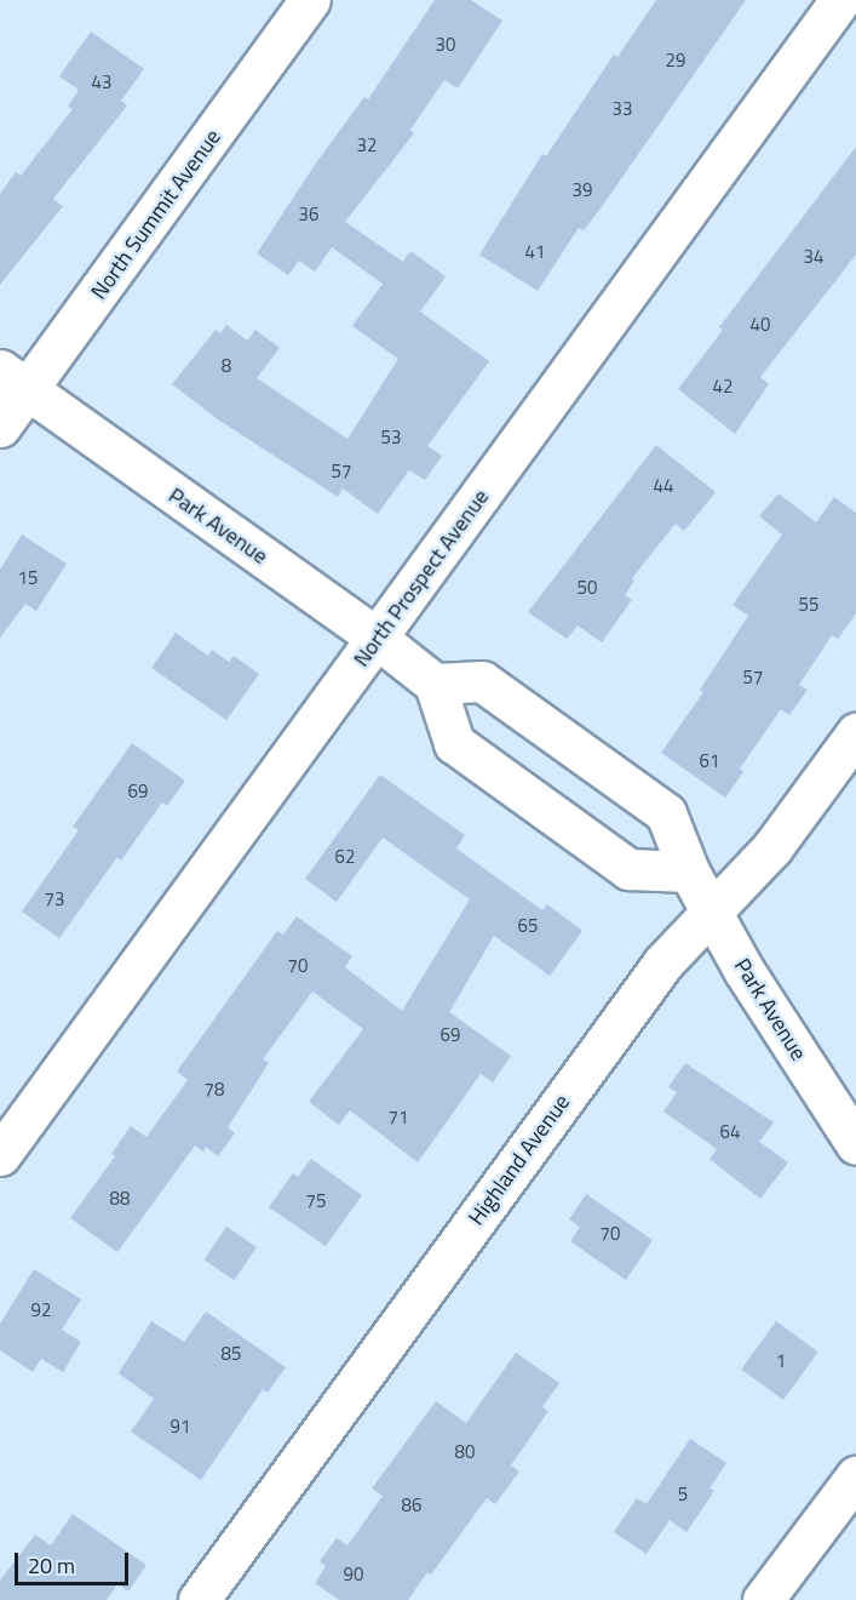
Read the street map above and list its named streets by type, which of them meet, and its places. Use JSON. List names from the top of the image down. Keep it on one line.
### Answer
{"streets":{"street":["North Summit Avenue","Park Avenue","North Prospect Avenue","Highland Avenue"]},"crossings":[["North Summit Avenue","Park Avenue"],["Park Avenue","North Prospect Avenue"],["Park Avenue","Highland Avenue"]],"house_numbers":["30","29","43","33","32","39","36","41","34","40","8","42","53","57","44","15","50","55","57","61","69","62","73","65","70","69","78","71","64","88","75","70","92","85","1","91","80","5","86","90"],"scale_bar":"20 m"}
